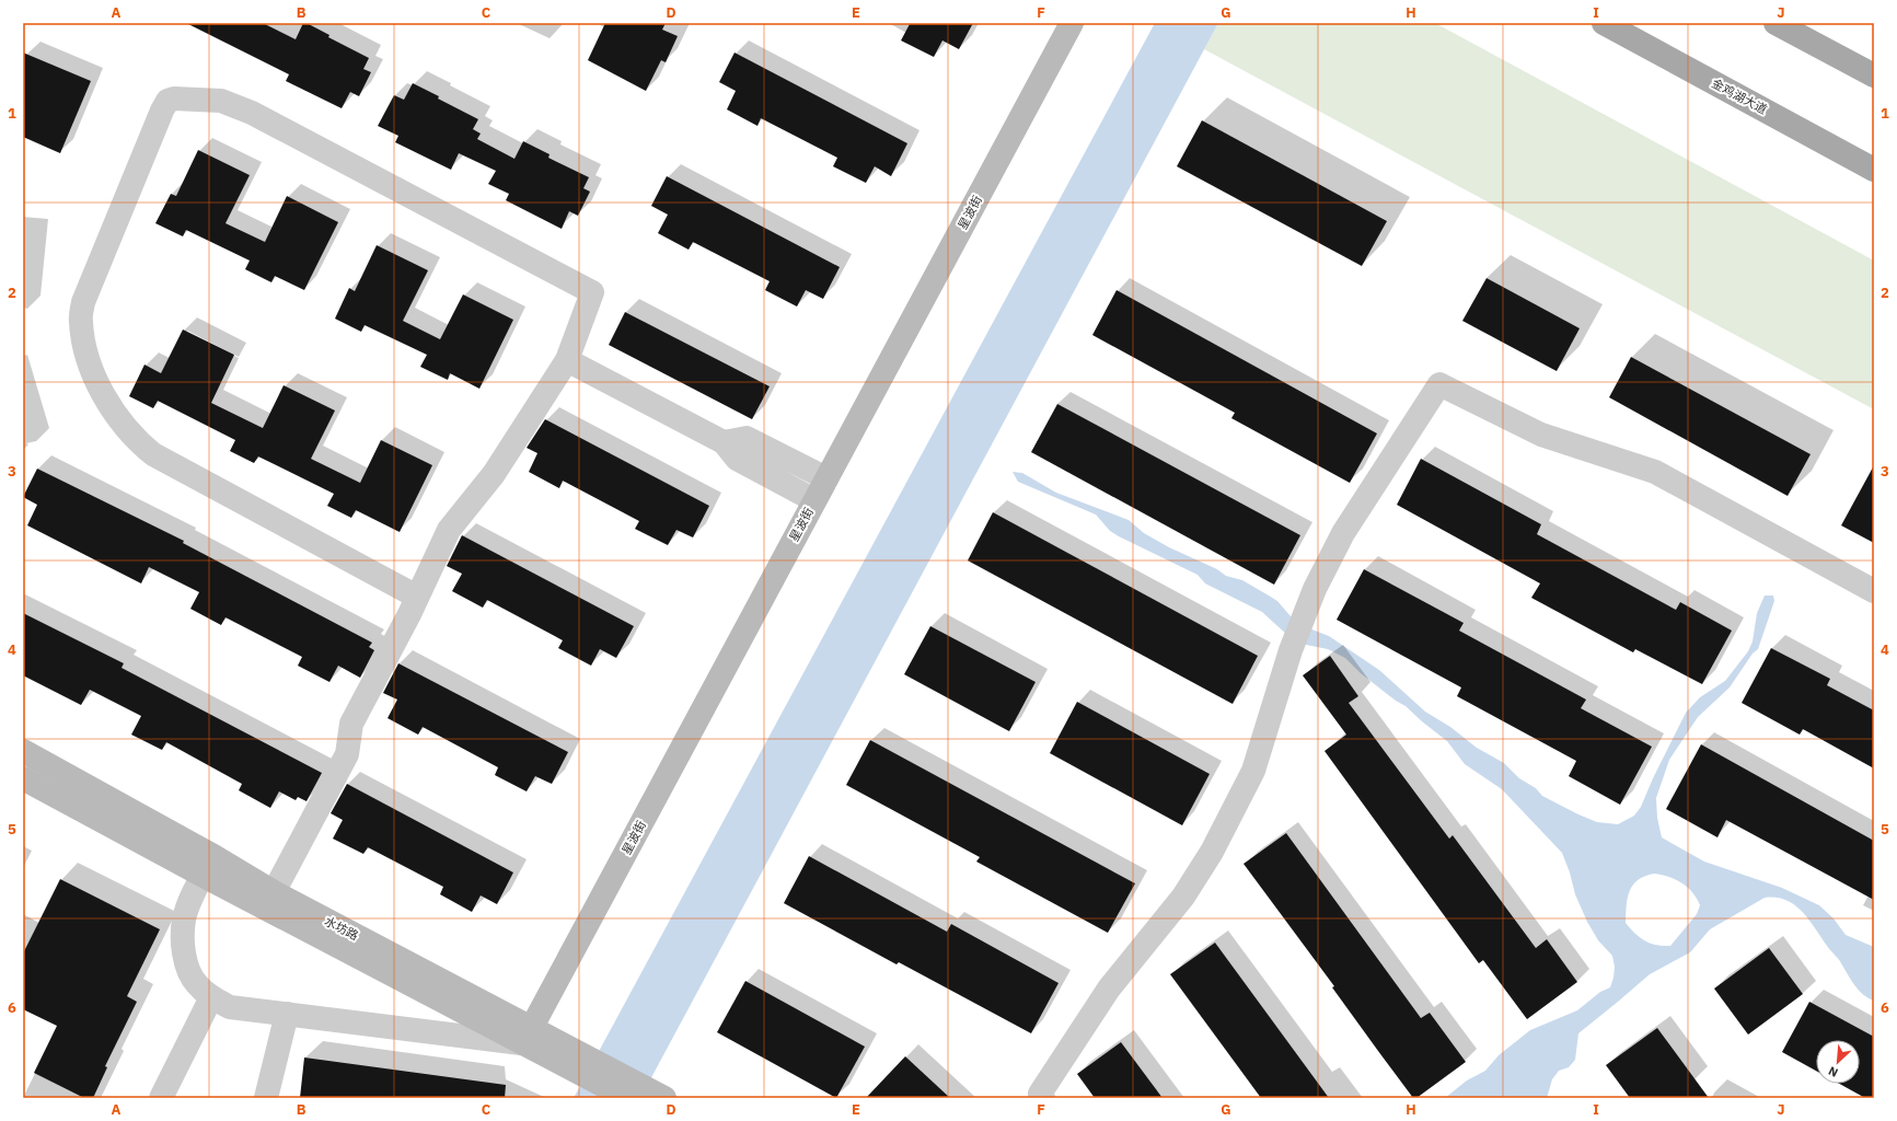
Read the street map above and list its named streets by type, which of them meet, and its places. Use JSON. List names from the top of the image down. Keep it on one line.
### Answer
{"streets":{"main road":["金鸡湖大道"],"street":["星波街","水坊路"]},"crossings":[["星波街","水坊路"]],"north":"bottom left","grid":{"columns":["A","B","C","D","E","F","G","H","I","J"],"rows":["1","2","3","4","5","6"]}}
